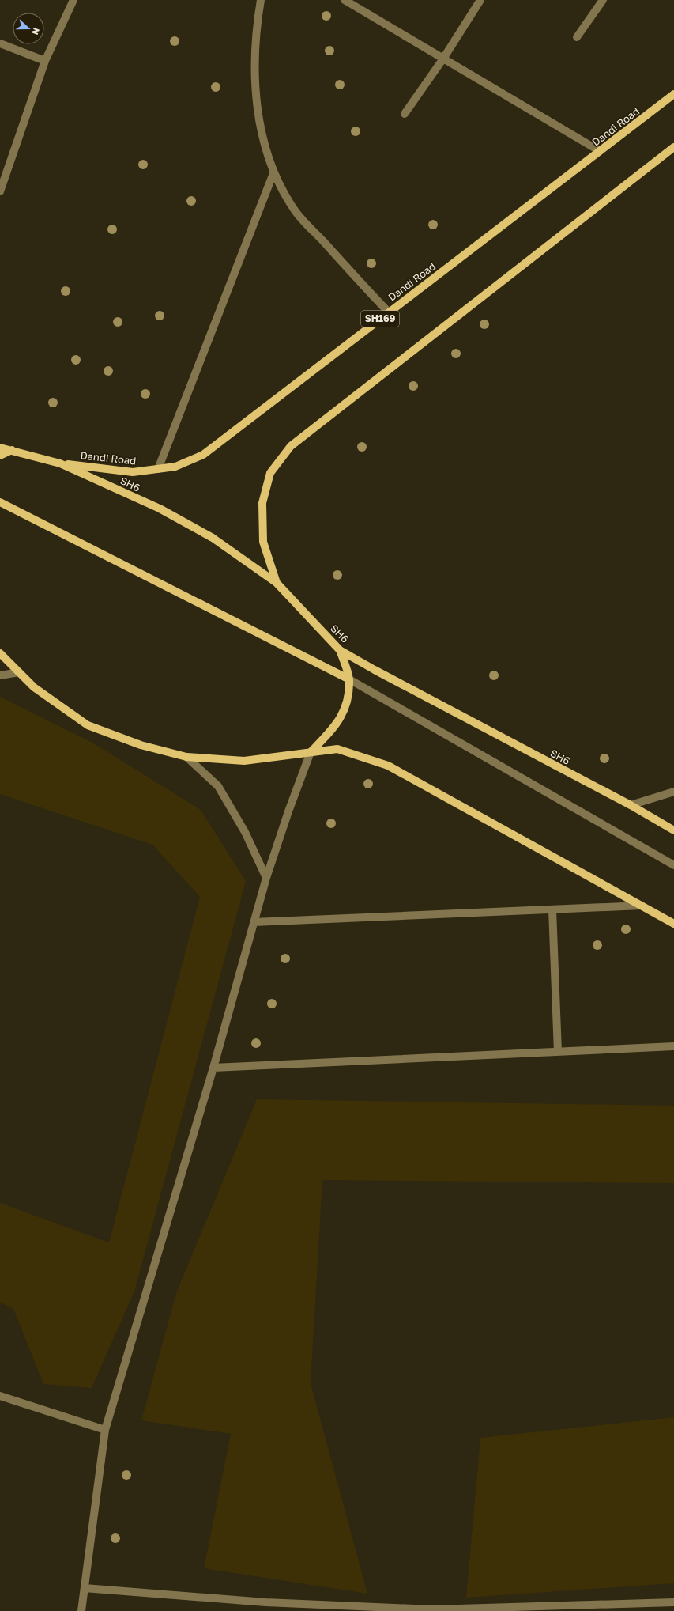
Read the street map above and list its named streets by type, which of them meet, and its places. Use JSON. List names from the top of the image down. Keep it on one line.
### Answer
{"streets":{"main road":["Dandi Road","SH169","SH6"]},"crossings":[["Dandi Road","SH6"]],"north":"right"}
